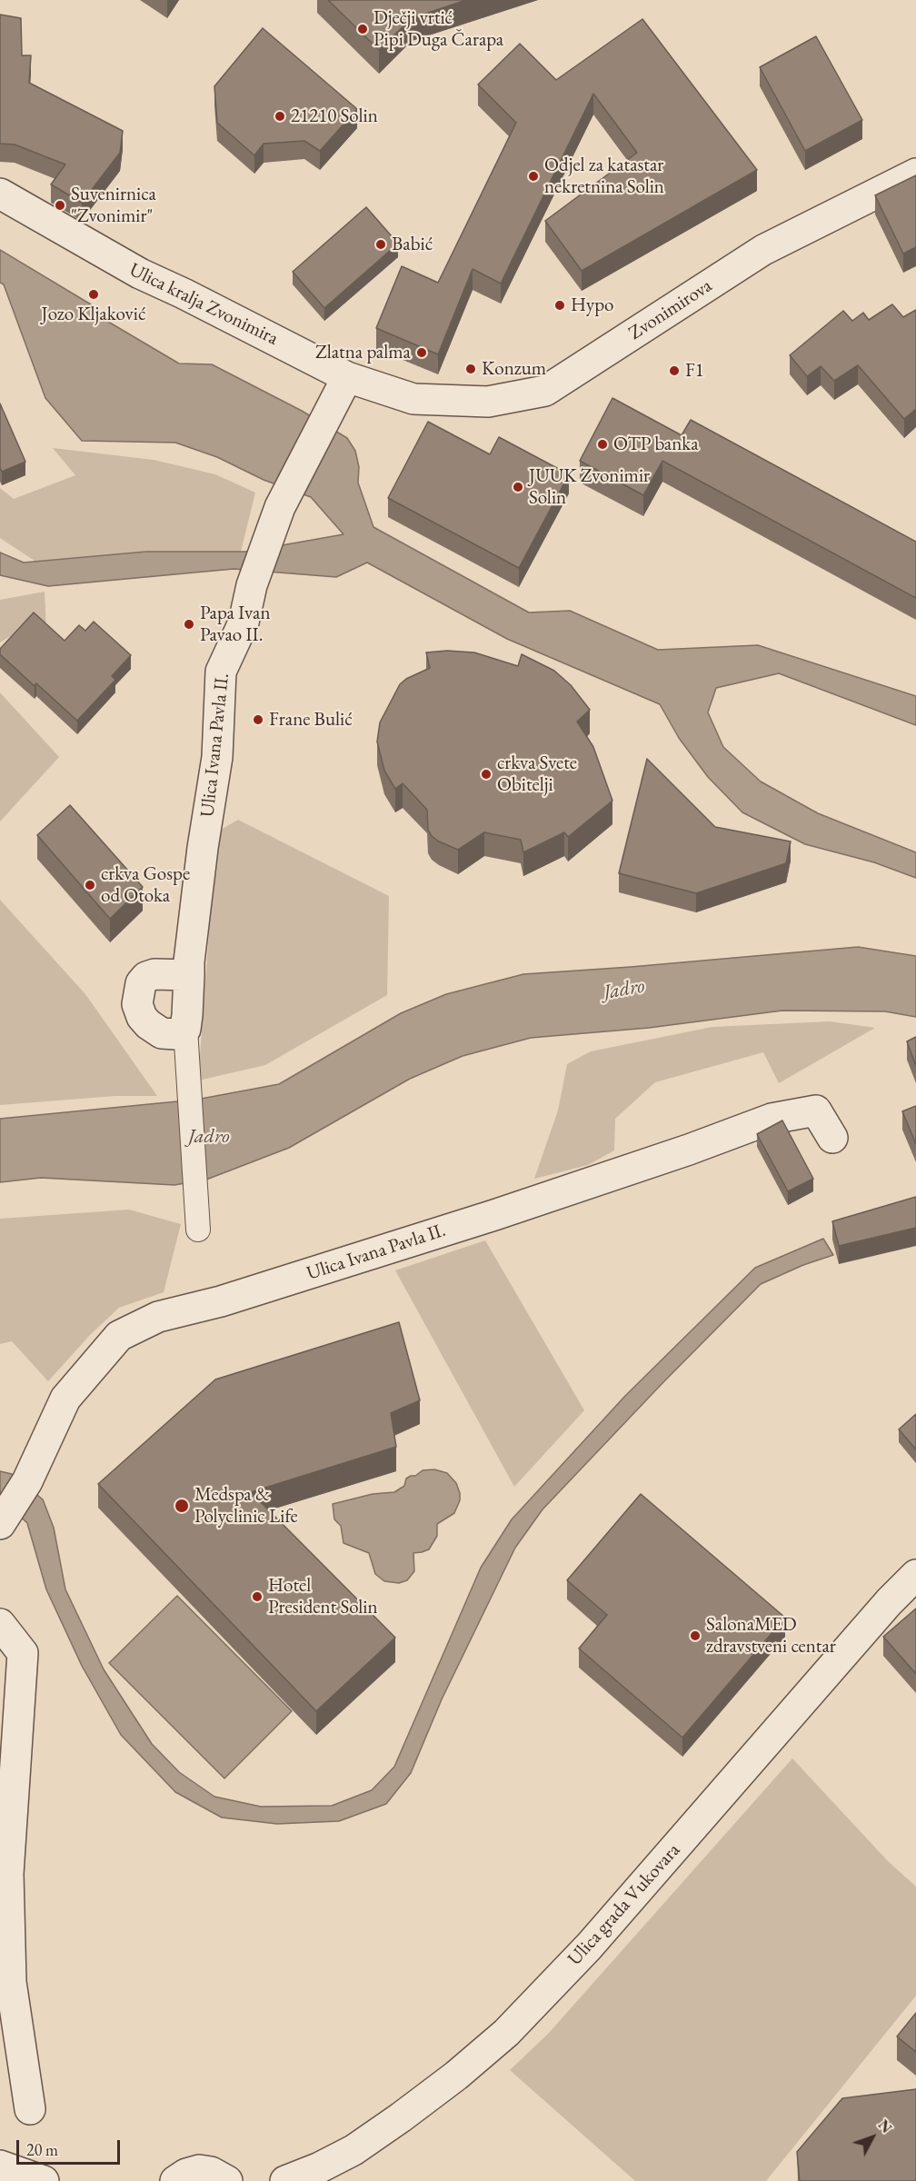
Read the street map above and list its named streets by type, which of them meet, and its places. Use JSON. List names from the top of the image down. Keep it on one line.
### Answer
{"streets":{"street":["Ulica kralja Zvonimira","Zvonimirova","Ulica Ivana Pavla II.","Ulica grada Vukovara"]},"crossings":[["Ulica kralja Zvonimira","Zvonimirova"],["Ulica kralja Zvonimira","Ulica Ivana Pavla II."]],"water":["Jadro"],"places":["Dječji vrtić Pipi Duga Čarapa","21210 Solin","Odjel za katastar nekretnina Solin","Suvenirnica \"Zvonimir\"","Babić","Jozo Kljaković","Hypo","Zlatna palma","Konzum","F1","OTP banka","JUUK Zvonimir Solin","Papa Ivan Pavao II.","Frane Bulić","crkva Svete Obitelji","crkva Gospe od Otoka","Medspa & Polyclinic Life","Hotel President Solin","SalonaMED zdravstveni centar"],"scale_bar":"20 m","north":"top right"}
